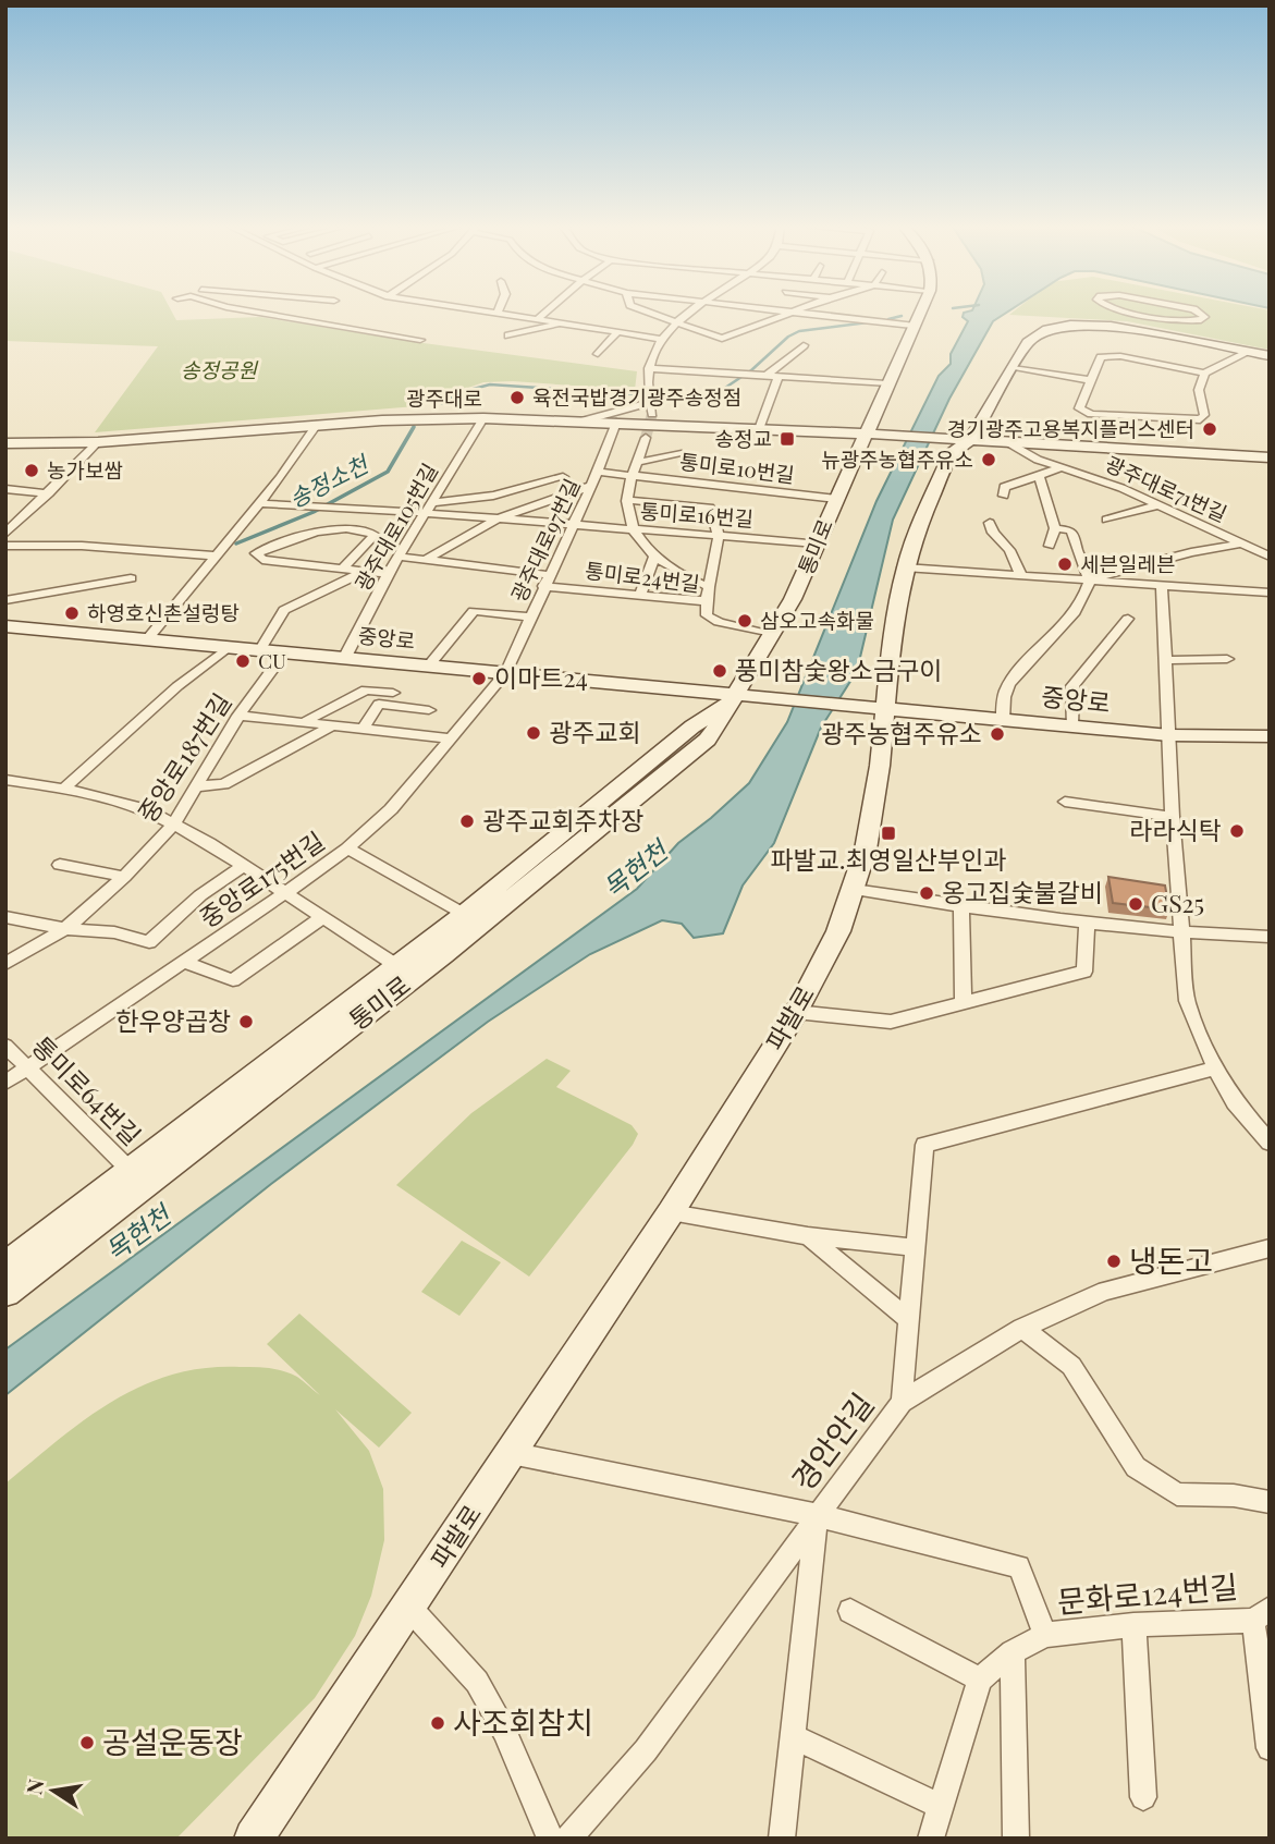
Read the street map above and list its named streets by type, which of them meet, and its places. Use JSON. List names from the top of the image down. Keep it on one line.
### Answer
{"streets":{"street":["광주대로","통미로10번길","광주대로71번길","통미로16번길","광주대로105번길","광주대로97번길","통미로","통미로24번길","중앙로","중앙로187번길","중앙로175번길","파발로","통미로64번길","경안안길","문화로124번길"]},"crossings":[["광주대로","광주대로105번길"],["광주대로","광주대로97번길"],["광주대로","통미로"],["광주대로","파발로"],["통미로10번길","광주대로97번길"],["통미로10번길","통미로"],["통미로16번길","광주대로105번길"],["통미로16번길","광주대로97번길"],["통미로16번길","통미로"],["광주대로105번길","통미로24번길"],["광주대로105번길","중앙로"],["광주대로97번길","통미로24번길"],["광주대로97번길","중앙로"],["광주대로97번길","중앙로175번길"],["통미로","통미로24번길"],["통미로","중앙로"],["통미로","통미로64번길"],["중앙로","중앙로187번길"],["중앙로","중앙로175번길"],["중앙로","파발로"],["중앙로175번길","통미로64번길"]],"water":["송정소천","목현천"],"parks":["송정공원"],"places":{"other":["육전국밥경기광주송정점","경기광주고용복지플러스센터","뉴광주농협주유소","농가보쌈","세븐일레븐","하영호신촌설렁탕","삼오고속화물","CU","풍미참숯왕소금구이","이마트24","광주교회","광주농협주유소","광주교회주차장","라라식탁","옹고집숯불갈비","GS25","한우양곱창","냉돈고","사조회참치","공설운동장"],"transit":["송정교","파발교.최영일산부인과"]},"north":"left"}
